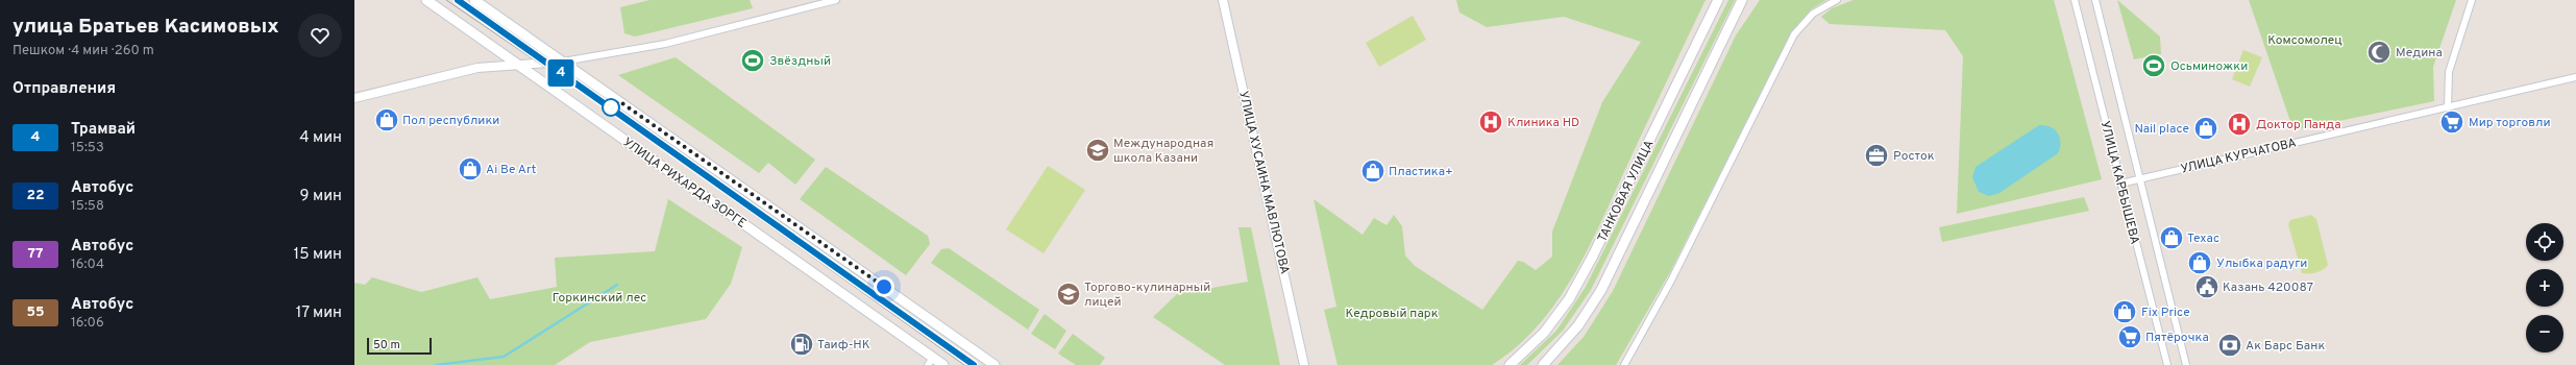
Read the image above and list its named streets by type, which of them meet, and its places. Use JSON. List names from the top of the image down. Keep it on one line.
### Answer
{"streets":{"main road":["УЛИЦА РИХАРДА ЗОРГЕ","ТАНКОВАЯ УЛИЦА"],"street":["УЛИЦА КУРЧАТОВА","УЛИЦА ХУСАИНА МАВЛЮТОВА","УЛИЦА КАРБЫШЕВА"]},"crossings":[["УЛИЦА КУРЧАТОВА","УЛИЦА КАРБЫШЕВА"]],"parks":["Комсомолец","Горкинский лес","Кедровый парк"],"places":{"mosque":["Медина"],"sports":["Звёздный","Осьминожки"],"shop":["Пол республики","Nail place","Ai Be Art","Пластика+","Техас","Улыбка радуги","Fix Price"],"hospital":["Клиника HD","Доктор Панда"],"supermarket":["Мир торговли","Пятёрочка"],"school or university":["Международная школа Казани","Торгово-кулинарный лицей"],"office":["Росток"],"public building":["Казань 420087"],"fuel station":["Таиф-НК"],"bank":["Ак Барс Банк"]},"lines":["tram line 4"],"scale_bar":"50 m","page":{"heading":[["улица Братьев Касимовых","Пешком · 4 мин · 260 m"],"Отправления"],"on_map":"4","list":[{"mark":"4","name":"Трамвай","note":"15:53","value":"4 мин"},{"mark":"22","name":"Автобус","note":"15:58","value":"9 мин"},{"mark":"77","name":"Автобус","note":"16:04","value":"15 мин"},{"mark":"55","name":"Автобус","note":"16:06","value":"17 мин"}],"map_buttons":["+","−"],"scale":"50 m"}}
